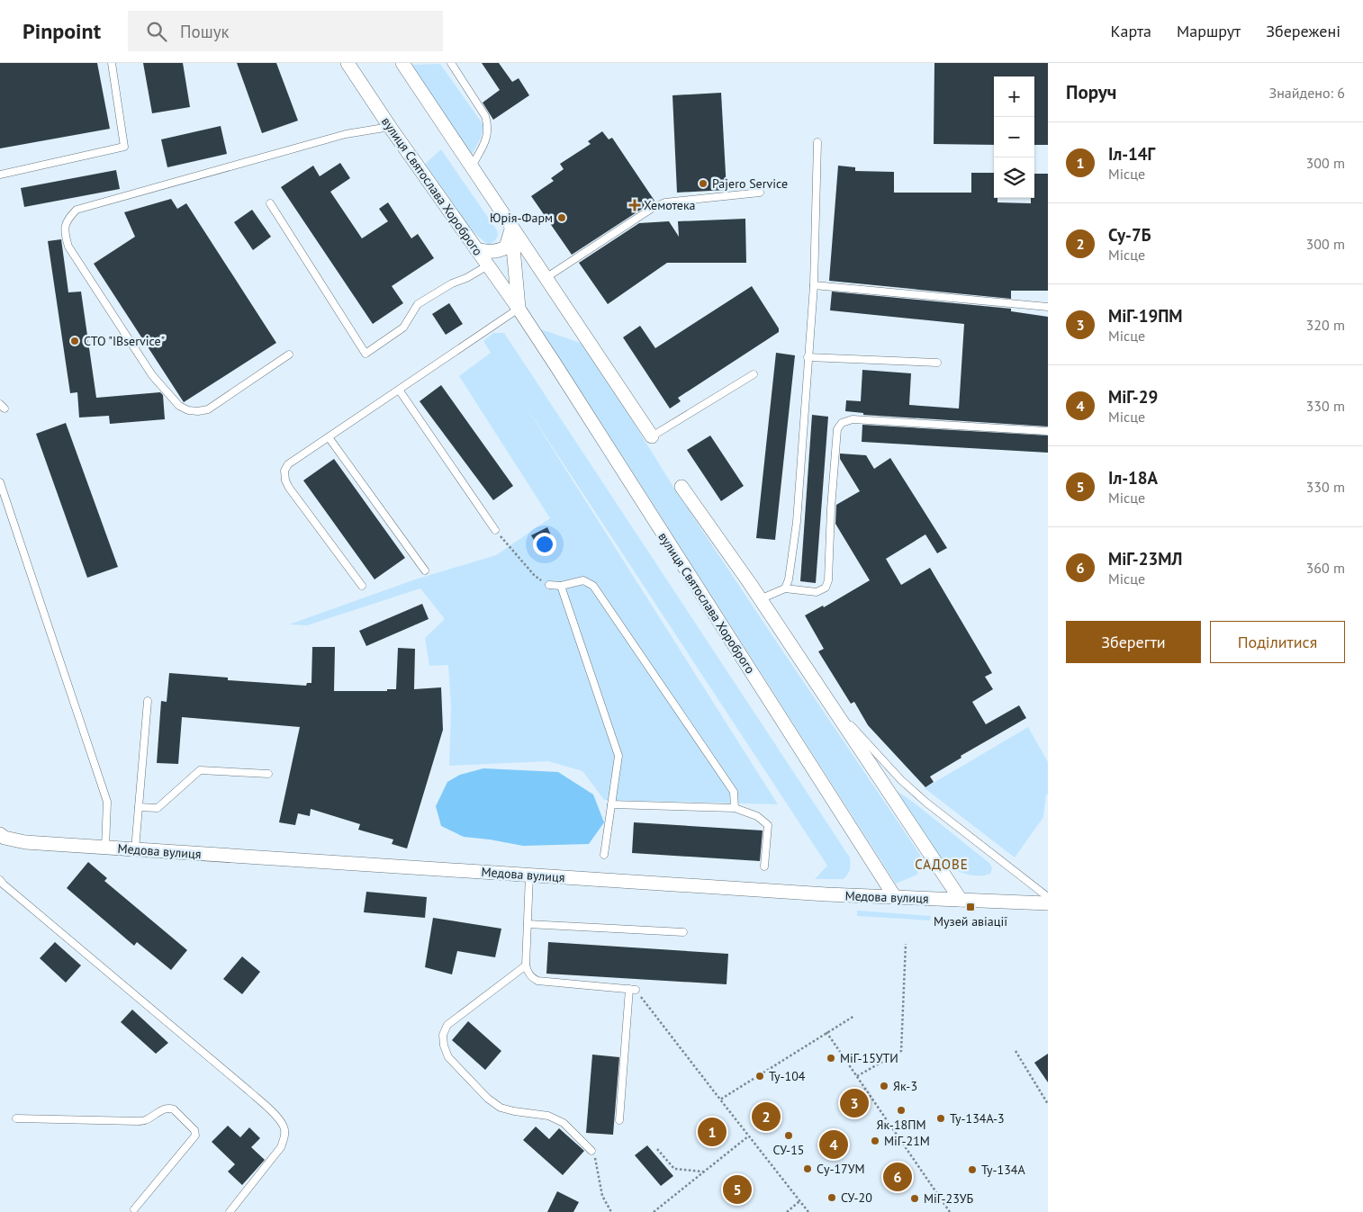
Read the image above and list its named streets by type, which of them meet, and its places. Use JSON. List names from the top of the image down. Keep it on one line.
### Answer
{"streets":{"street":["вулиця Святослава Хороброго","Медова вулиця"]},"crossings":[["вулиця Святослава Хороброго","Медова вулиця"]],"districts":["САДОВЕ"],"places":{"other":["Pajero Service","Юрія-Фарм","СТО \"IBservice\"","МіГ-15УТИ","Ту-104","Як-3","Як-18ПМ","Ту-134А-3","СУ-15","МіГ-21М","Су-17УМ","Ту-134А","СУ-20","МіГ-23УБ"],"health":["Хемотека"],"transit":["Музей авіації"]},"page":{"header":"Pinpoint","search":"Пошук","nav":["Карта","Маршрут","Збережені"],"heading":["Поруч","Знайдено: 6"],"map_buttons":["+","−"],"list":[{"mark":"1","name":"Іл-14Г","note":"Місце","value":"300 m"},{"mark":"2","name":"Су-7Б","note":"Місце","value":"300 m"},{"mark":"3","name":"МіГ-19ПМ","note":"Місце","value":"320 m"},{"mark":"4","name":"МіГ-29","note":"Місце","value":"330 m"},{"mark":"5","name":"Іл-18А","note":"Місце","value":"330 m"},{"mark":"6","name":"МіГ-23МЛ","note":"Місце","value":"360 m"}],"buttons":["Зберегти","Поділитися"],"pins":["3","2","1","4","6","5"]}}
